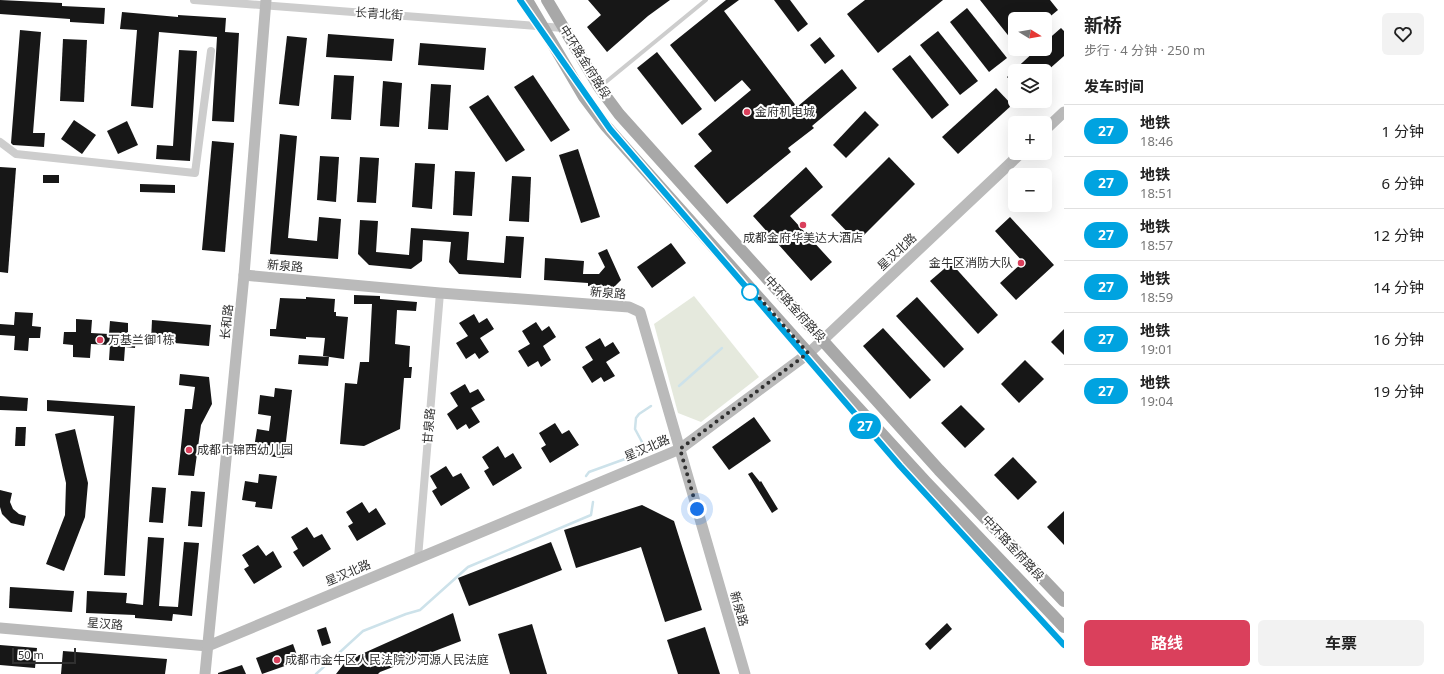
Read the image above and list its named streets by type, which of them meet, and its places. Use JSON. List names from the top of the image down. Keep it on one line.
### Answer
{"streets":{"main road":["中环路金府路段"],"street":["长青北街","星汉北路","新泉路","长和路","甘泉路","星汉路"]},"crossings":[["长青北街","中环路金府路段"],["长青北街","长和路"],["中环路金府路段","星汉北路"],["星汉北路","新泉路"],["星汉北路","长和路"],["星汉北路","甘泉路"],["星汉北路","星汉路"],["新泉路","长和路"],["新泉路","甘泉路"],["长和路","星汉路"]],"places":["金府机电城","成都金府华美达大酒店","金牛区消防大队","万基兰御1栋","成都市锦西幼儿园","成都市金牛区人民法院沙河源人民法庭"],"lines":["metro line 27"],"scale_bar":"50 m","north":"right","page":{"on_map":"27","heading":[["新桥","步行 · 4 分钟 · 250 m"],"发车时间"],"map_buttons":["+","−"],"list":[{"mark":"27","name":"地铁","note":"18:46","value":"1 分钟"},{"mark":"27","name":"地铁","note":"18:51","value":"6 分钟"},{"mark":"27","name":"地铁","note":"18:57","value":"12 分钟"},{"mark":"27","name":"地铁","note":"18:59","value":"14 分钟"},{"mark":"27","name":"地铁","note":"19:01","value":"16 分钟"},{"mark":"27","name":"地铁","note":"19:04","value":"19 分钟"}],"buttons":["路线","车票"],"scale":"50 m"}}
